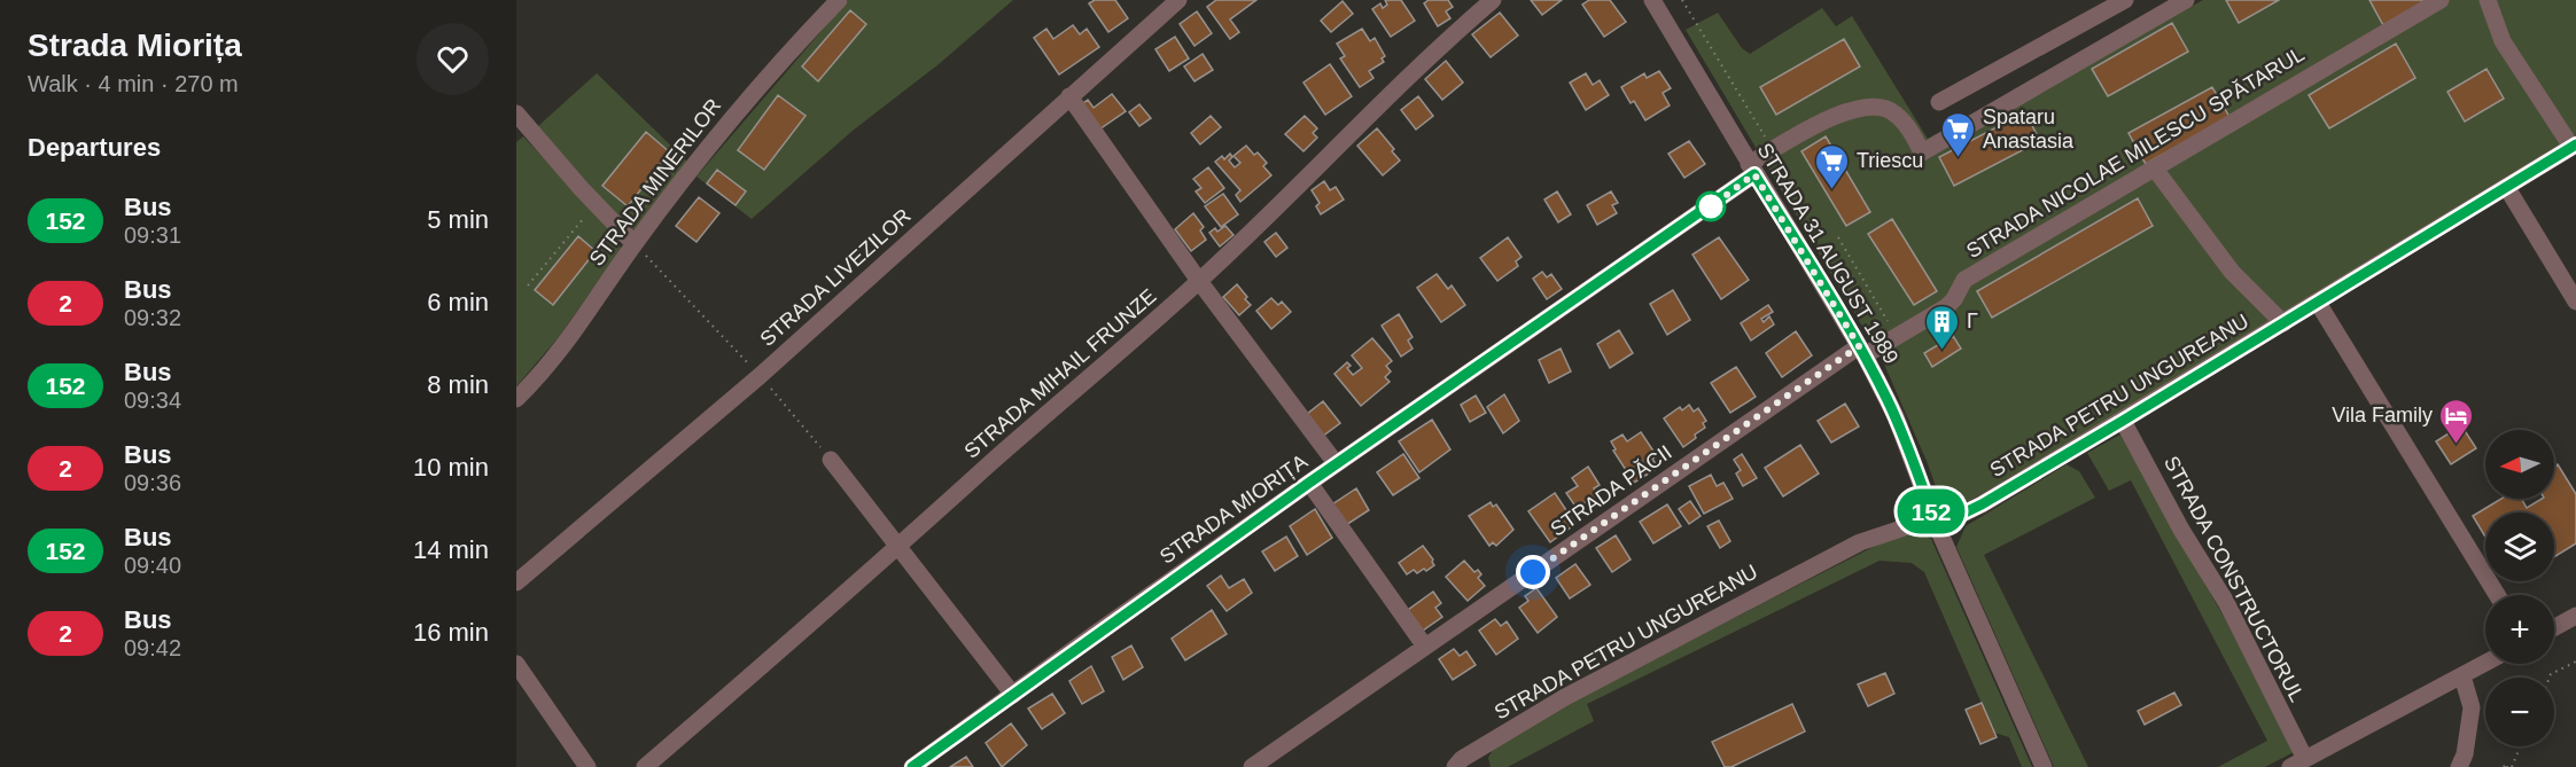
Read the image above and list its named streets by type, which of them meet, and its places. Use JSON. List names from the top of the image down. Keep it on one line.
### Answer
{"streets":{"street":["STRADA NICOLAE MILESCU SPĂTARUL","STRADA MINERILOR","STRADA 31 AUGUST 1989","STRADA LIVEZILOR","STRADA MIHAIL FRUNZE","STRADA PETRU UNGUREANU","STRADA PĂCII","STRADA MIORIȚA","STRADA CONSTRUCTORUL"]},"crossings":[["STRADA NICOLAE MILESCU SPĂTARUL","STRADA 31 AUGUST 1989"],["STRADA NICOLAE MILESCU SPĂTARUL","STRADA PĂCII"],["STRADA 31 AUGUST 1989","STRADA PETRU UNGUREANU"],["STRADA 31 AUGUST 1989","STRADA PĂCII"],["STRADA 31 AUGUST 1989","STRADA MIORIȚA"],["STRADA PETRU UNGUREANU","STRADA CONSTRUCTORUL"]],"places":{"supermarket":["Spataru Anastasia","Triescu"],"building":["Г"],"hotel":["Vila Family"]},"lines":["bus line 152"],"north":"left","page":{"heading":[["Strada Miorița","Walk · 4 min · 270 m"],"Departures"],"on_map":"152","list":[{"mark":"152","name":"Bus","note":"09:31","value":"5 min"},{"mark":"2","name":"Bus","note":"09:32","value":"6 min"},{"mark":"152","name":"Bus","note":"09:34","value":"8 min"},{"mark":"2","name":"Bus","note":"09:36","value":"10 min"},{"mark":"152","name":"Bus","note":"09:40","value":"14 min"},{"mark":"2","name":"Bus","note":"09:42","value":"16 min"}],"map_buttons":["+","−"]}}
